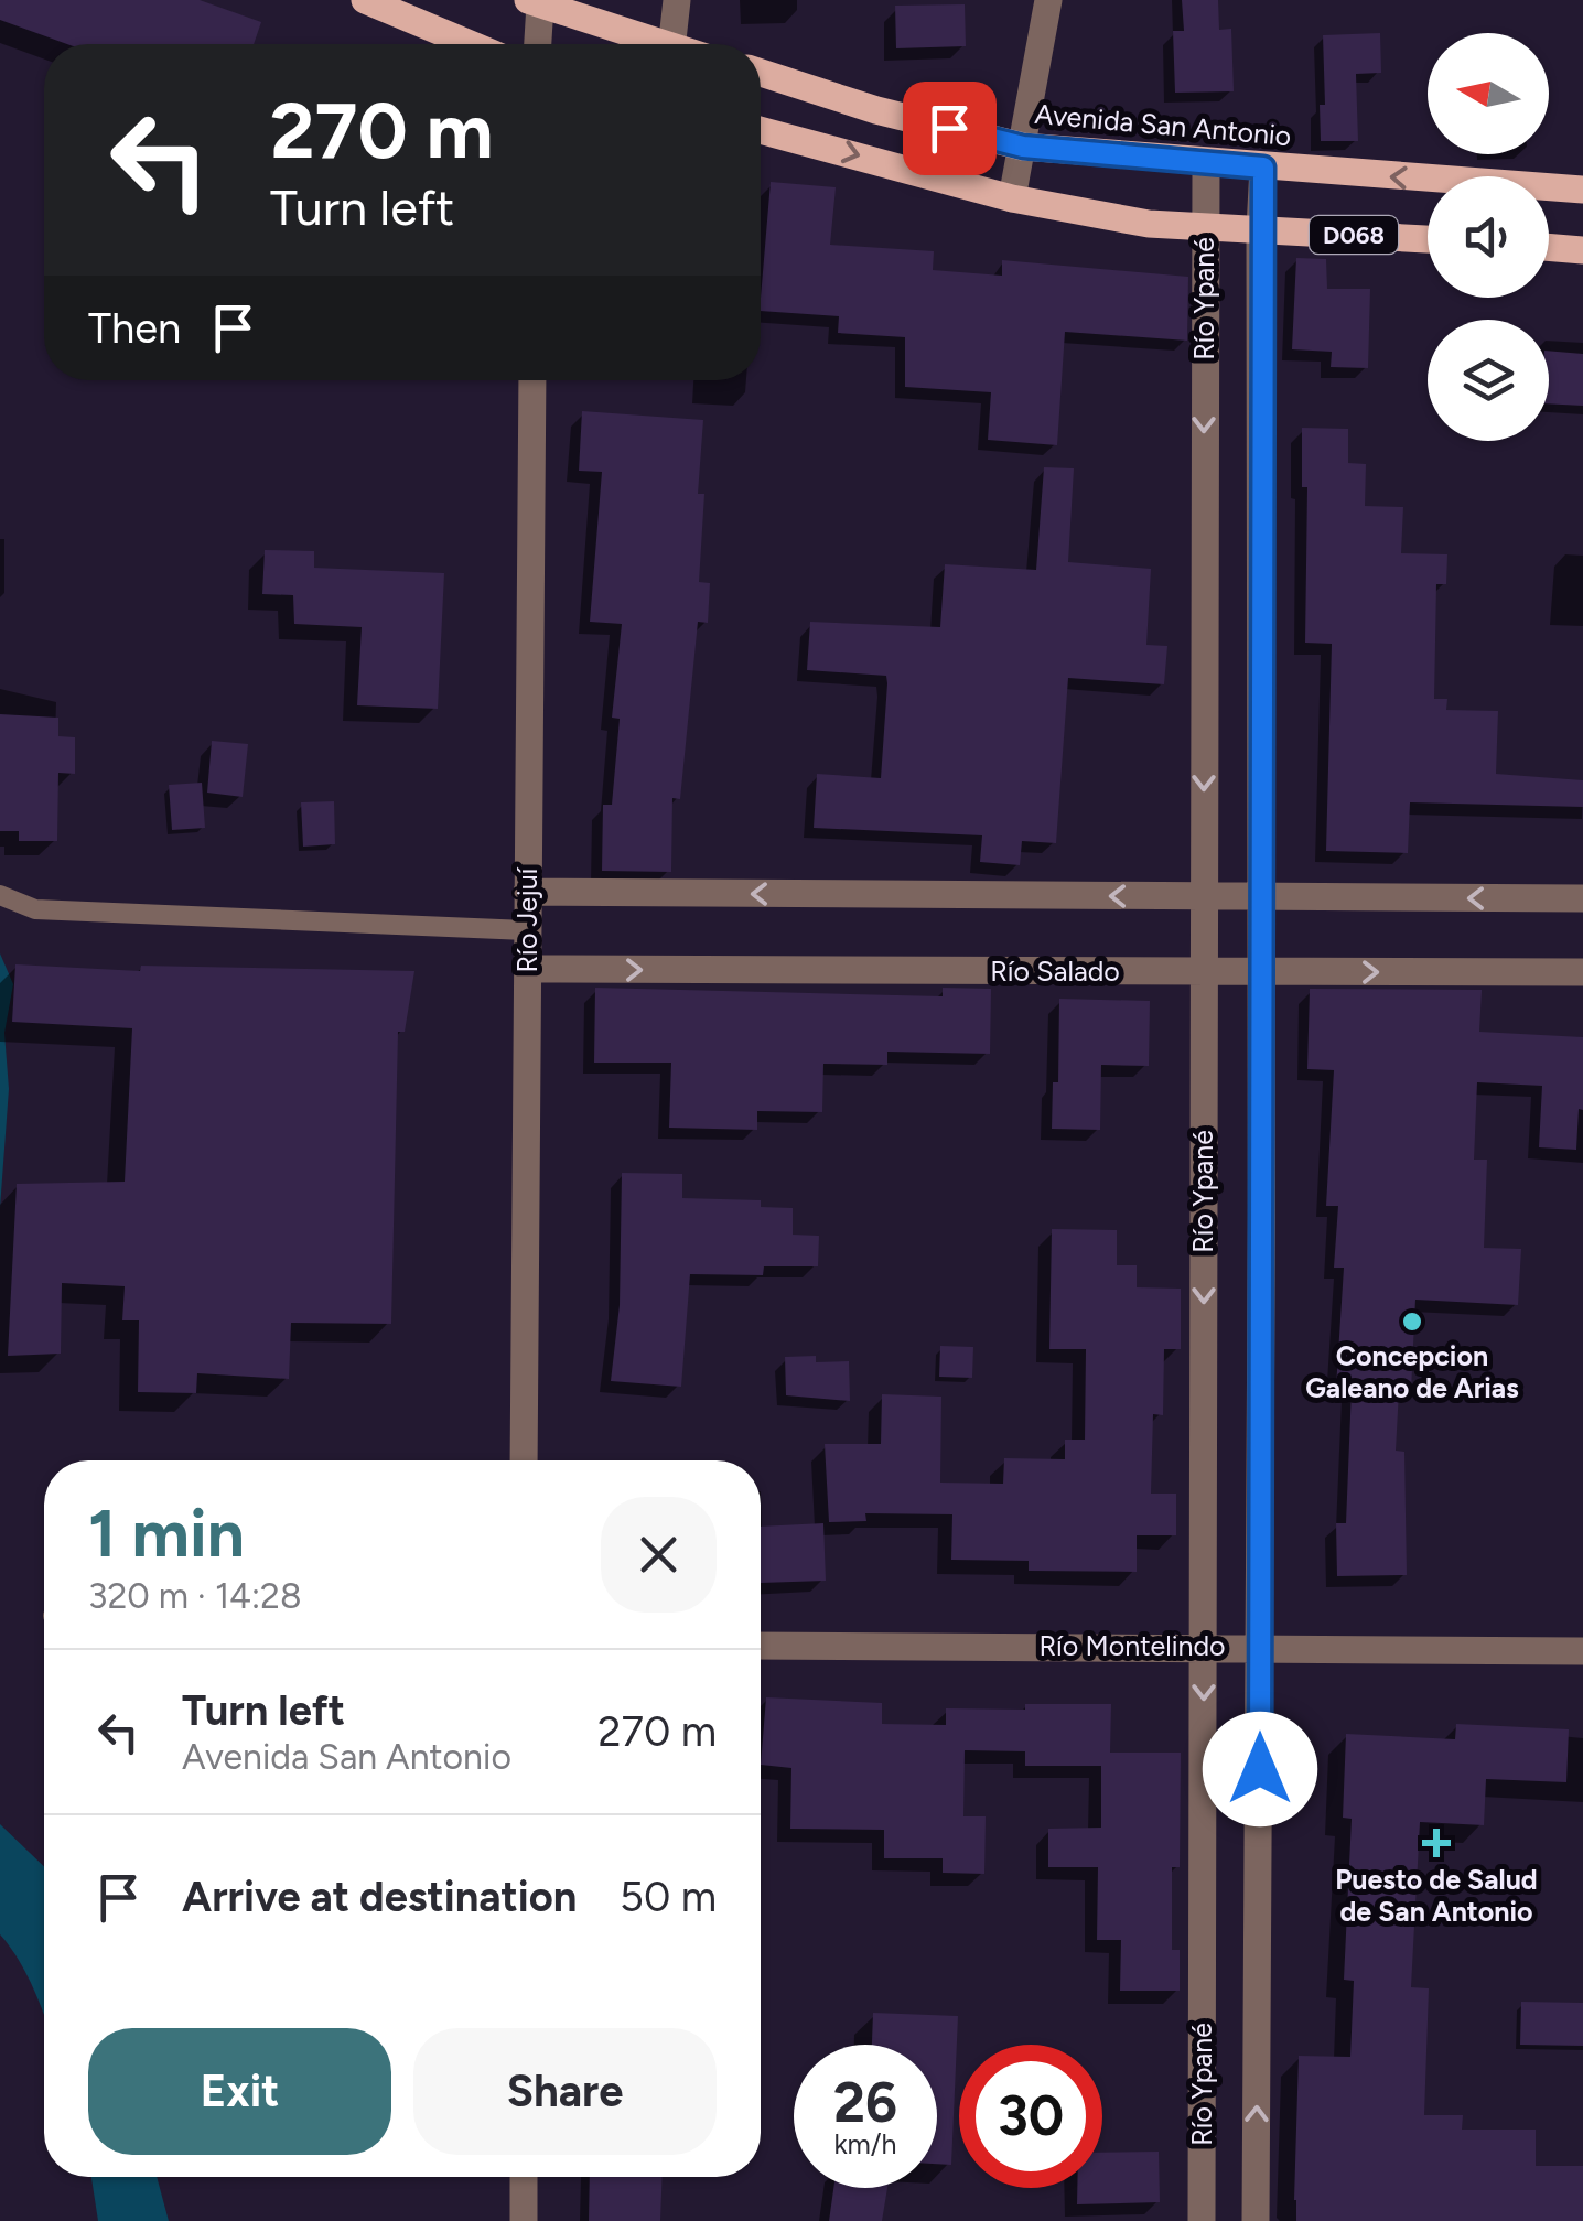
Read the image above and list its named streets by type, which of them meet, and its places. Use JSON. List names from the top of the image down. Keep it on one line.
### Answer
{"streets":{"main road":["Avenida San Antonio","D068"],"street":["Río Ypané","Río Jejuí","Río Salado","Río Montelindo"]},"crossings":[["Avenida San Antonio","Río Ypané"],["D068","Río Ypané"],["Río Ypané","Río Salado"],["Río Ypané","Río Montelindo"],["Río Jejuí","Río Salado"]],"places":{"other":["Concepcion Galeano de Arias"],"health":["Puesto de Salud de San Antonio"]},"north":"left","page":{"turn":["270 m","Turn left"],"then":"Then","heading":["1 min","320 m · 14:28"],"list":[{"name":"Turn left","note":"Avenida San Antonio","value":"270 m"},{"name":"Arrive at destination","value":"50 m"}],"buttons":["Exit","Share"],"speed":"26 km/h","limit":"30"}}
